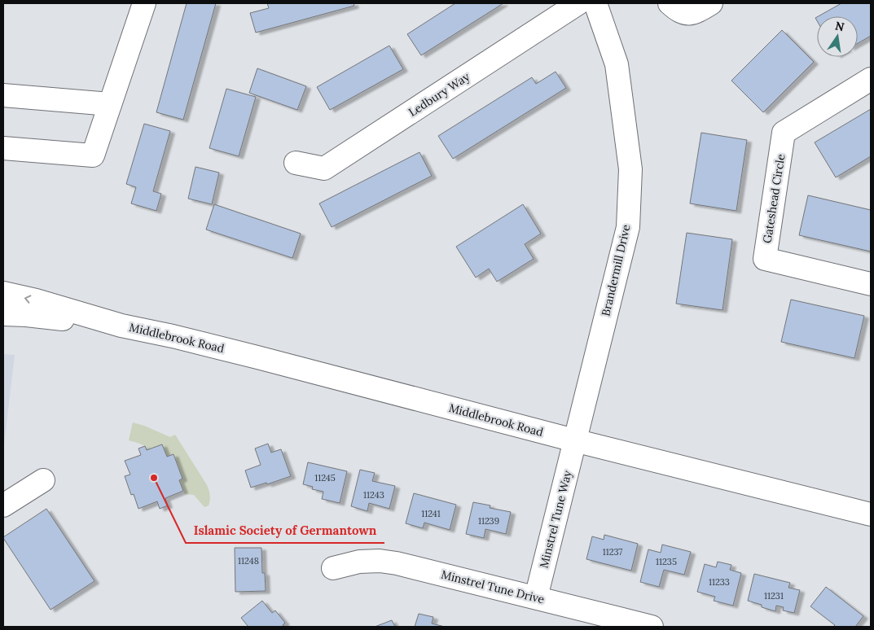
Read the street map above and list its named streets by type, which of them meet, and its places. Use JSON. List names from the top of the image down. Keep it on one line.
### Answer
{"streets":{"street":["Ledbury Way","Gateshead Circle","Brandermill Drive","Middlebrook Road","Minstrel Tune Way","Minstrel Tune Drive"]},"crossings":[["Brandermill Drive","Middlebrook Road"],["Brandermill Drive","Minstrel Tune Way"],["Middlebrook Road","Minstrel Tune Way"],["Minstrel Tune Way","Minstrel Tune Drive"]],"places":["Islamic Society of Germantown"],"house_numbers":["11245","11243","11241","11239","11237","11248","11235","11233","11231"],"north":"top"}
